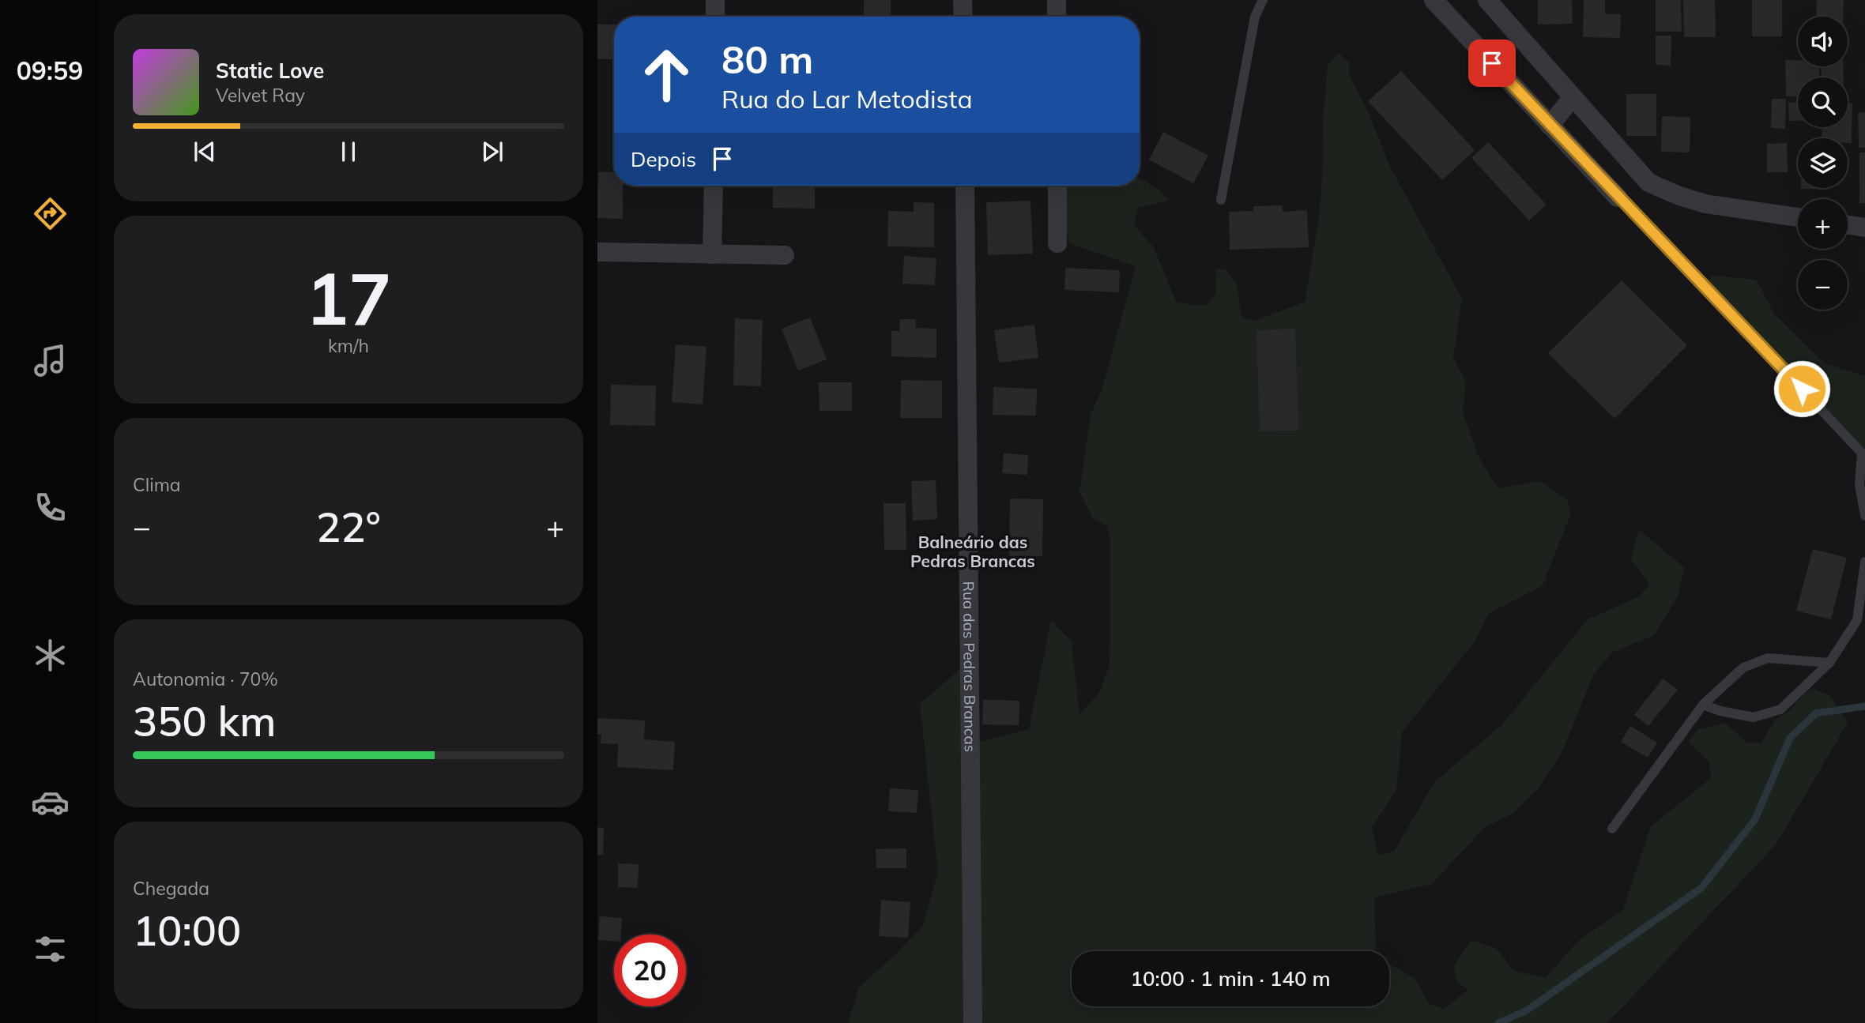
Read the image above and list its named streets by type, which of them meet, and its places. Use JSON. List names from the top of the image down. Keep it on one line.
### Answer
{"streets":{"street":["Rua das Pedras Brancas"]},"districts":["Balneário das Pedras Brancas"],"page":{"tabs":"09:59","map_buttons":["+","−"],"turn":["80 m","Rua do Lar Metodista"],"song":["Static Love","Velvet Ray"],"then":"Depois","tile":[["17","km/h"],"Clima",["Autonomia · 70%","350 km"],["Chegada","10:00"]],"heat":["−","22°","+"],"limit":"20","trip":"10:00 · 1 min · 140 m"}}
